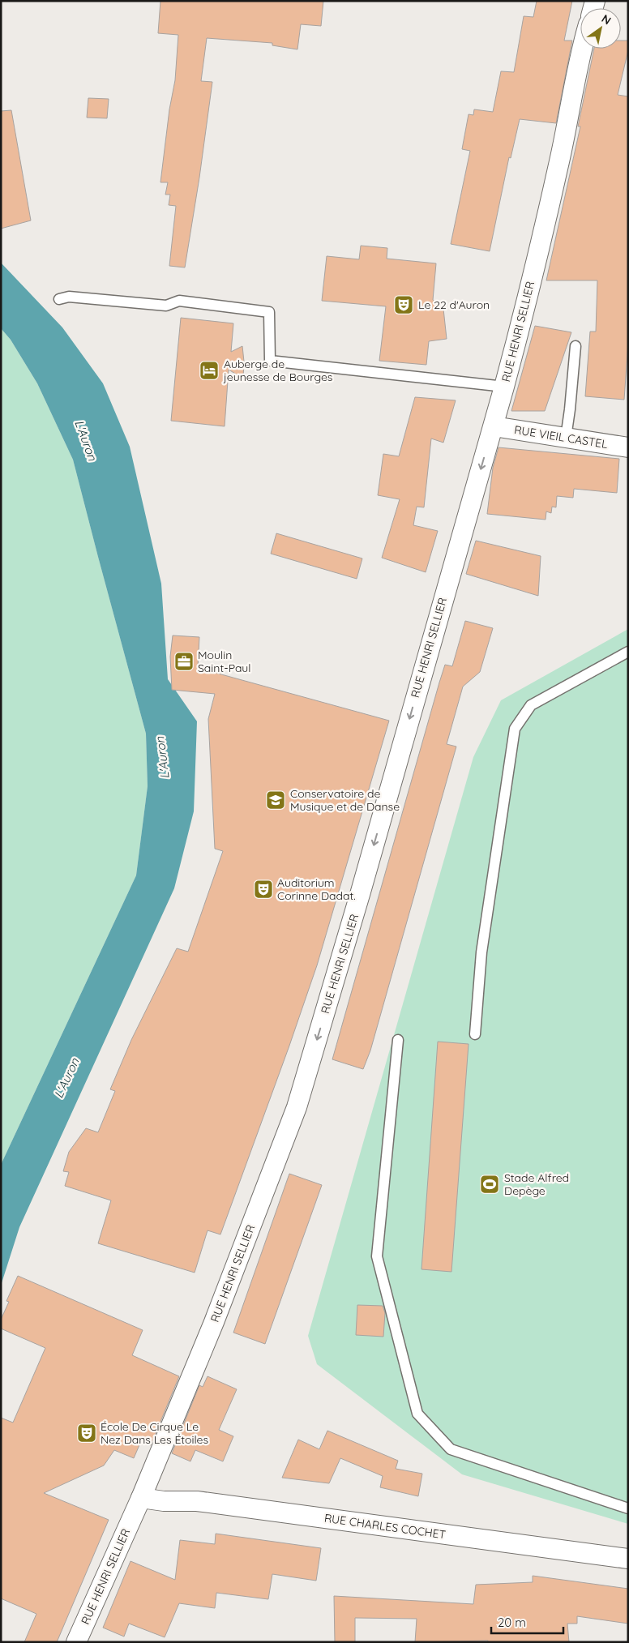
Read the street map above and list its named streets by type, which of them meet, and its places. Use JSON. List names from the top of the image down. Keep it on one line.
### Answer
{"streets":{"street":["RUE HENRI SELLIER","RUE VIEIL CASTEL","RUE CHARLES COCHET"]},"crossings":[["RUE HENRI SELLIER","RUE VIEIL CASTEL"],["RUE HENRI SELLIER","RUE CHARLES COCHET"]],"one_way":["RUE HENRI SELLIER"],"water":["L'Auron"],"places":{"theatre":["Le 22 d'Auron","Auditorium Corinne Dadat.","École De Cirque Le Nez Dans Les Étoiles"],"hotel":["Auberge de jeunesse de Bourges"],"office":["Moulin Saint-Paul"],"school or university":["Conservatoire de Musique et de Danse"],"sports":["Stade Alfred Depège"]},"scale_bar":"20 m","north":"top right"}
